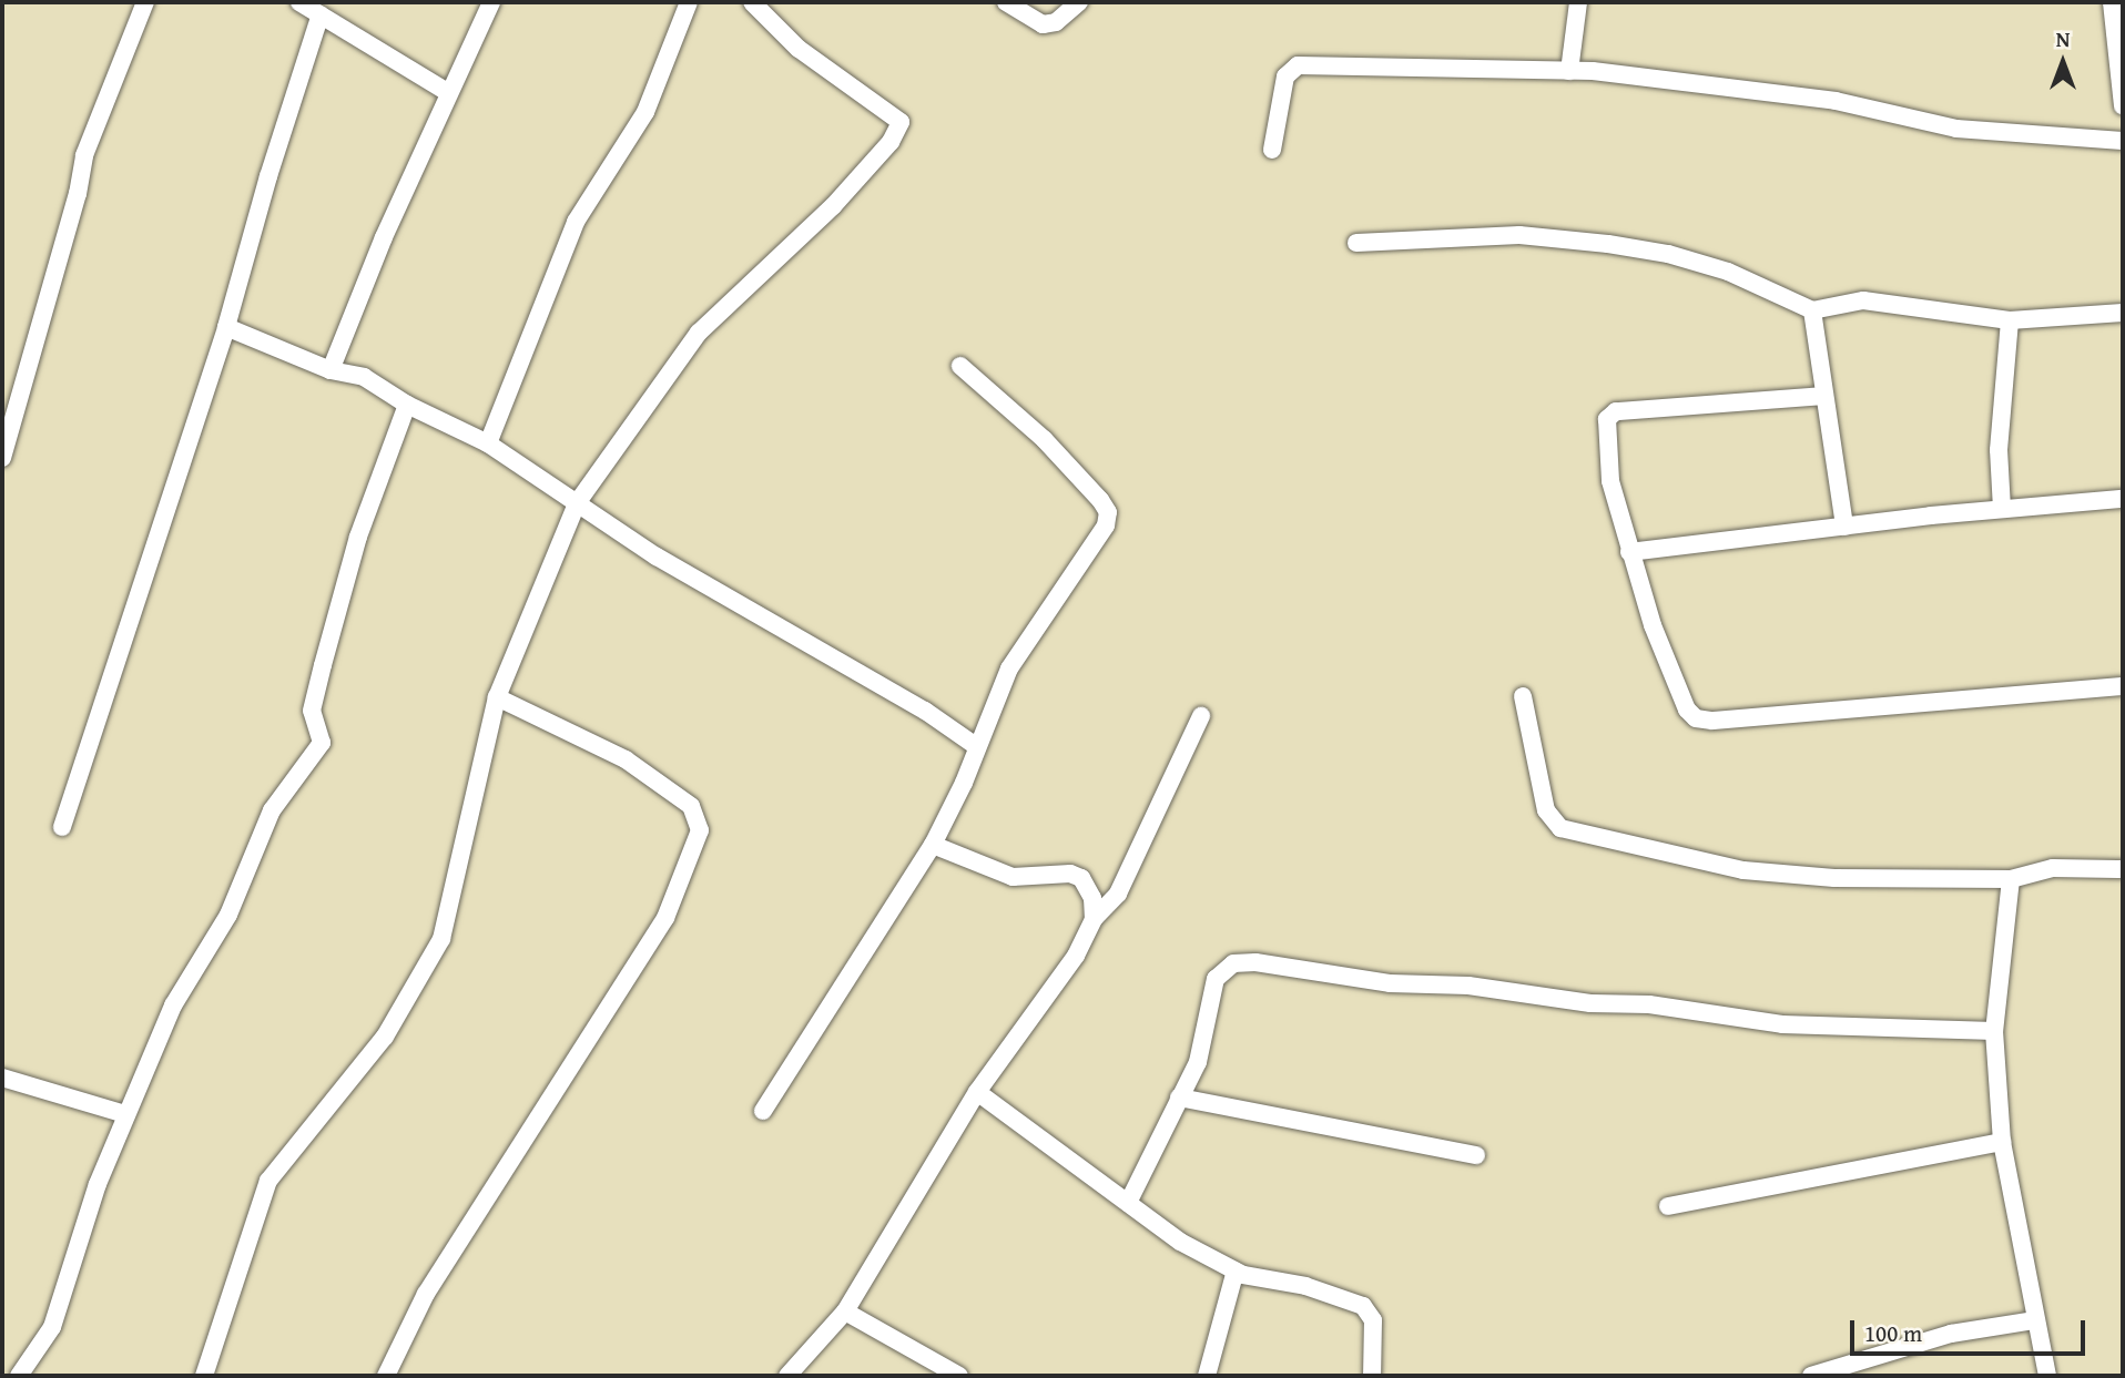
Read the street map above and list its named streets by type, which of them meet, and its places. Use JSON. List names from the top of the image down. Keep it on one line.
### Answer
{"scale_bar":"100 m","north":"top"}
